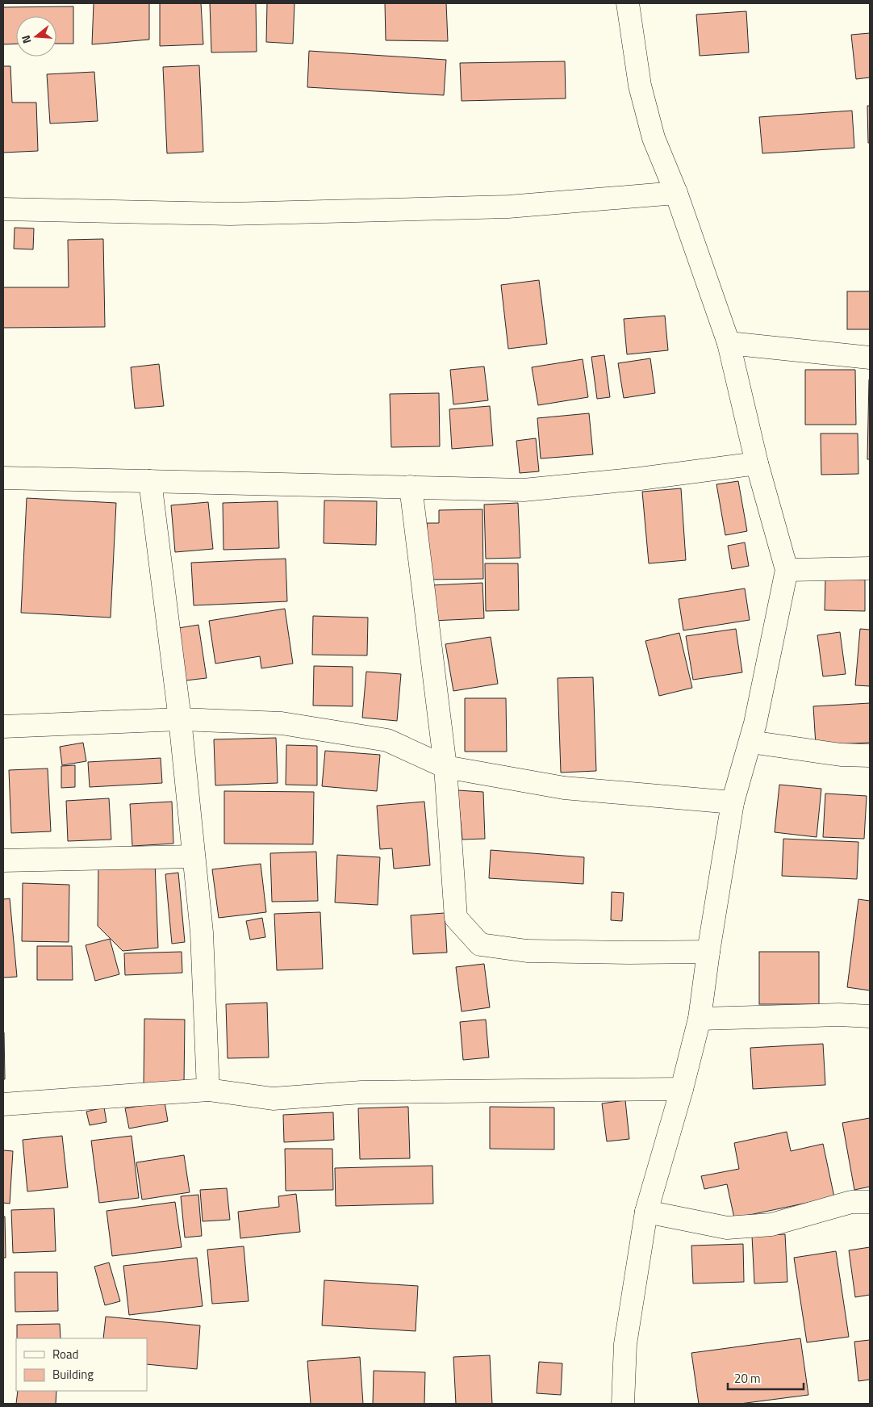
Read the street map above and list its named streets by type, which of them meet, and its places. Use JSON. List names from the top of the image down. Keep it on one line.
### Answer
{"legend":["Road","Building"],"scale_bar":"20 m","north":"left"}
